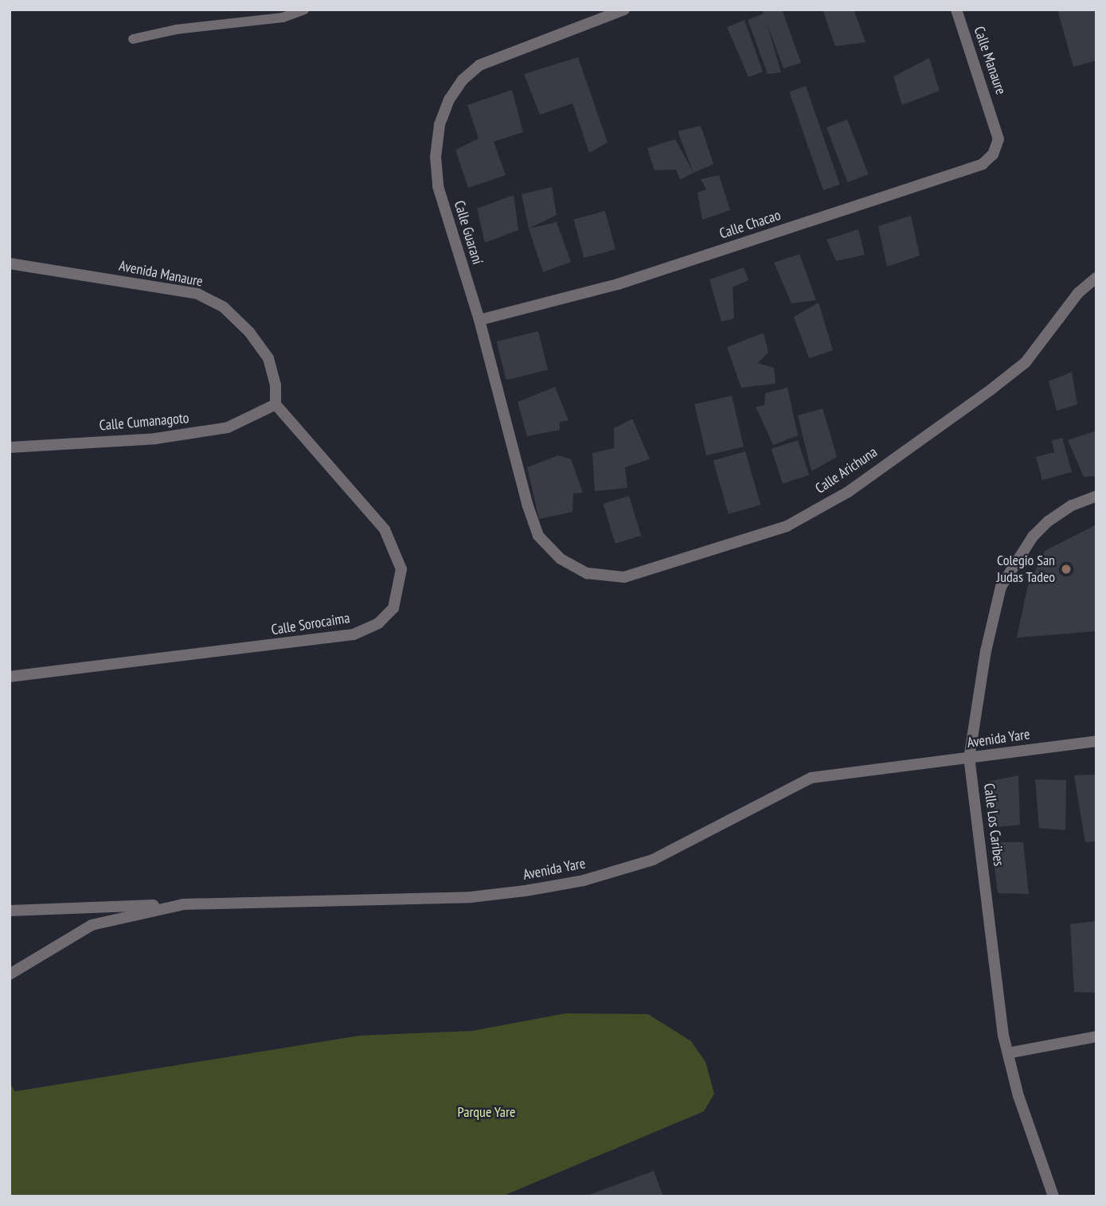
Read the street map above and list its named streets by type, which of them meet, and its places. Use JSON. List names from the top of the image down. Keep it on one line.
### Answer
{"streets":{"street":["Calle Manaure","Calle Chacao","Calle Guaraní","Avenida Manaure","Calle Cumanagoto","Calle Arichuna","Calle Sorocaima","Avenida Yare","Calle Los Caribes"]},"crossings":[["Calle Manaure","Calle Chacao"],["Calle Chacao","Calle Guaraní"],["Calle Guaraní","Calle Arichuna"],["Avenida Manaure","Calle Cumanagoto"],["Avenida Manaure","Calle Sorocaima"],["Calle Cumanagoto","Calle Sorocaima"],["Avenida Yare","Calle Los Caribes"]],"parks":["Parque Yare"],"places":["Colegio San Judas Tadeo"]}
